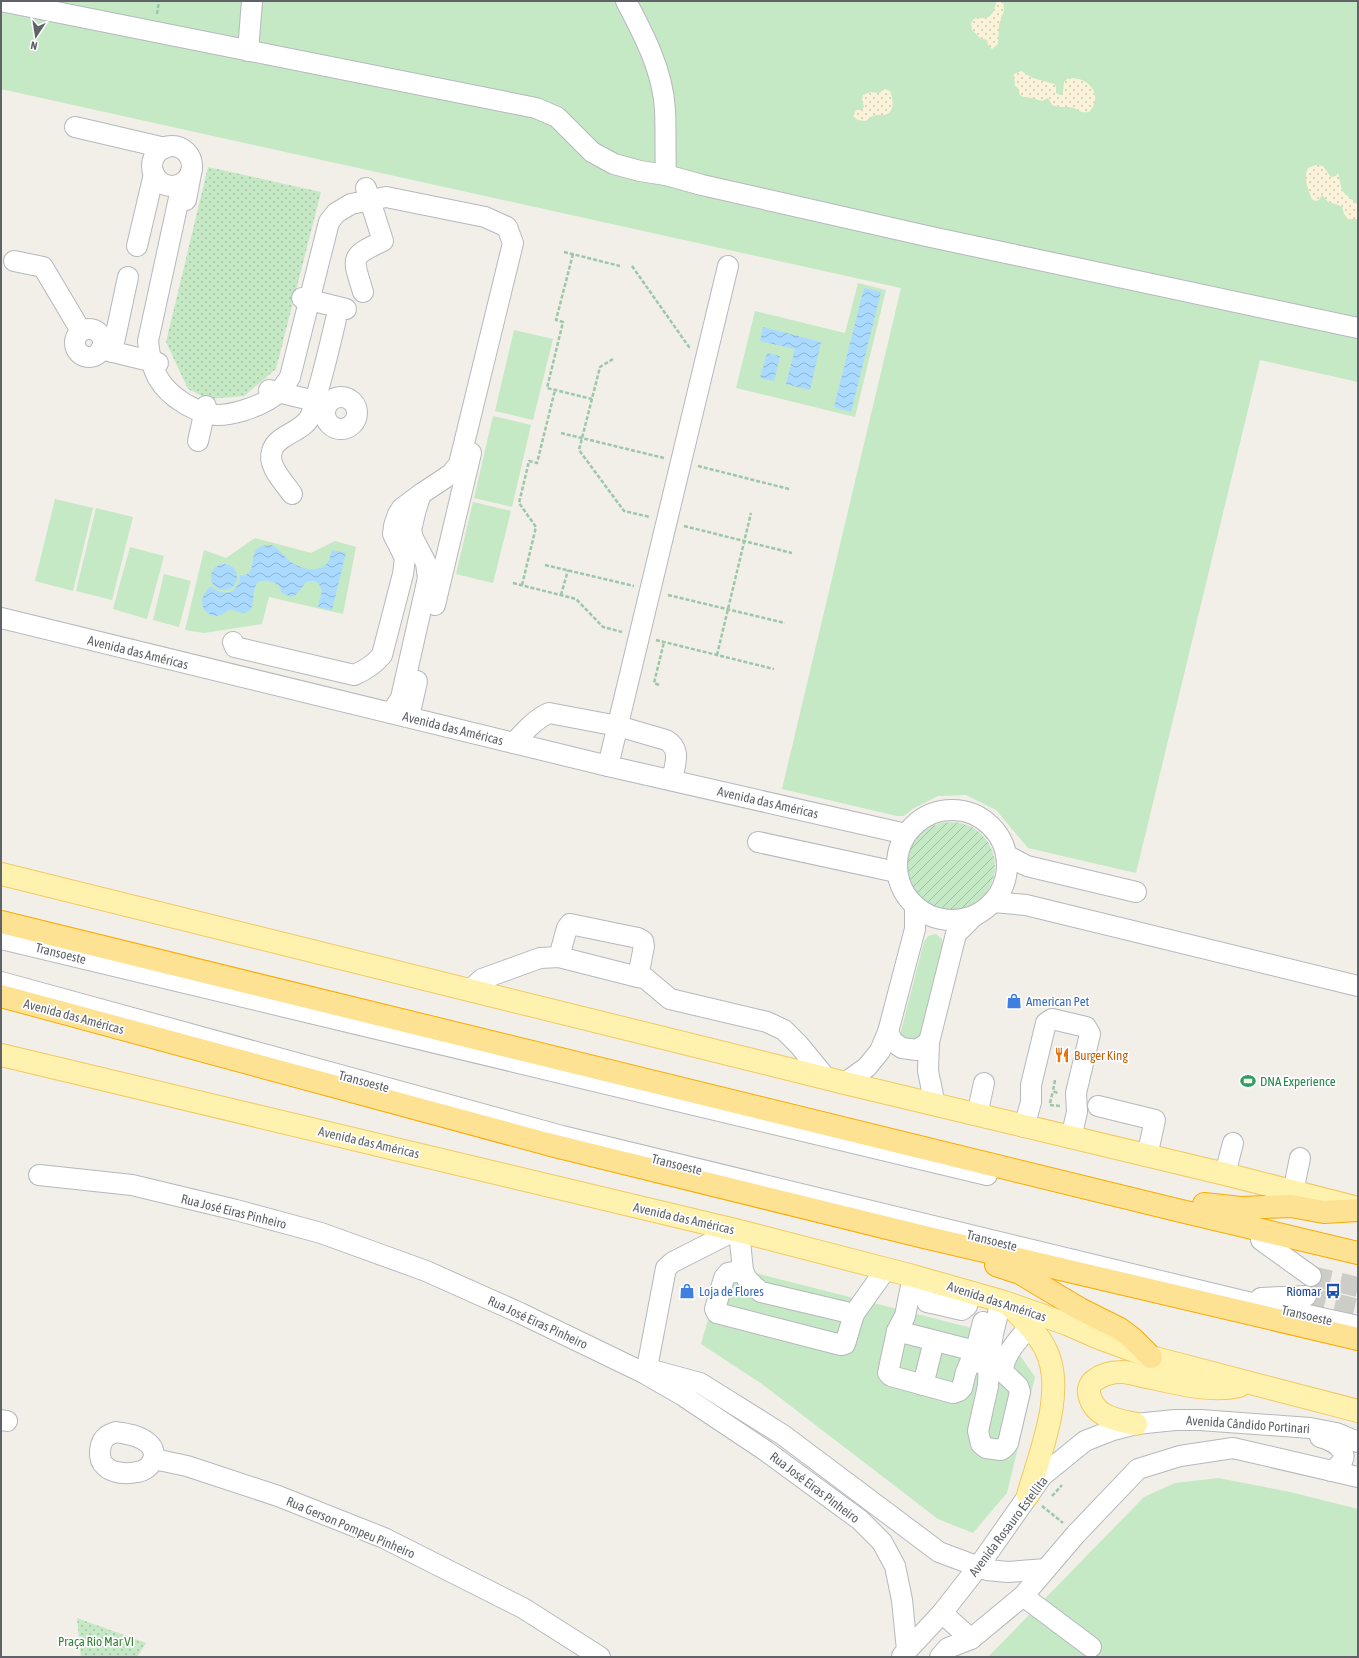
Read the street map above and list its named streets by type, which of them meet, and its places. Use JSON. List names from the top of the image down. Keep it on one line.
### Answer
{"streets":{"highway":["Avenida das Américas"],"street":["Transoeste","Rua José Eiras Pinheiro","Avenida Cândido Portinari","Avenida Rosauro Estellita","Rua Gerson Pompeu Pinheiro"]},"crossings":[["Rua José Eiras Pinheiro","Avenida Rosauro Estellita"],["Avenida Cândido Portinari","Avenida Rosauro Estellita"]],"parks":["Praça Rio Mar VI"],"places":{"shop":["American Pet","Loja de Flores"],"restaurant":["Burger King"],"sports":["DNA Experience"],"bus stop":["Riomar"]},"north":"bottom"}
